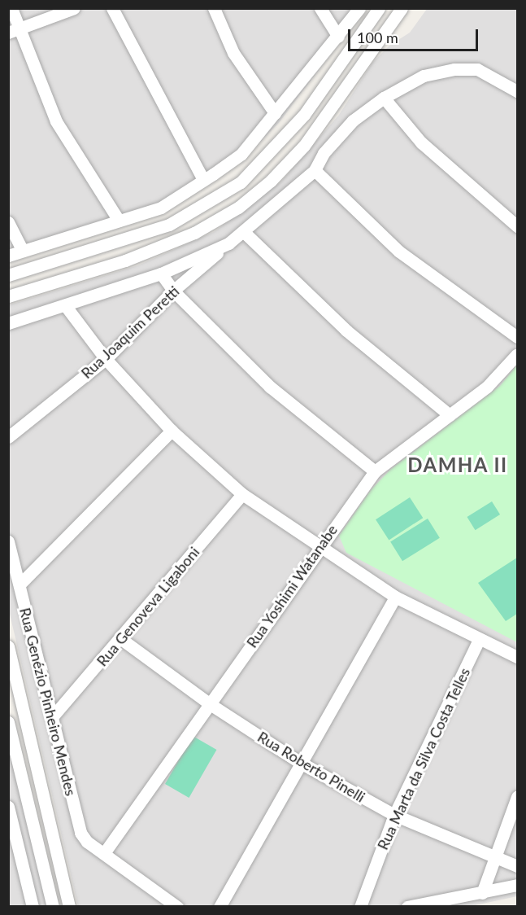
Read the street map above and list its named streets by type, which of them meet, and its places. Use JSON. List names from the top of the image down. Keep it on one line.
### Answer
{"streets":{"street":["Rua Joaquim Peretti","Rua Yoshimi Watanabe","Rua Genoveva Ligaboni","Rua Genézio Pinheiro Mendes","Rua Marta da Silva Costa Telles","Rua Roberto Pinelli"]},"crossings":[["Rua Yoshimi Watanabe","Rua Genézio Pinheiro Mendes"],["Rua Yoshimi Watanabe","Rua Roberto Pinelli"],["Rua Genoveva Ligaboni","Rua Genézio Pinheiro Mendes"],["Rua Genoveva Ligaboni","Rua Roberto Pinelli"],["Rua Marta da Silva Costa Telles","Rua Roberto Pinelli"]],"districts":["DAMHA II"],"scale_bar":"100 m"}
